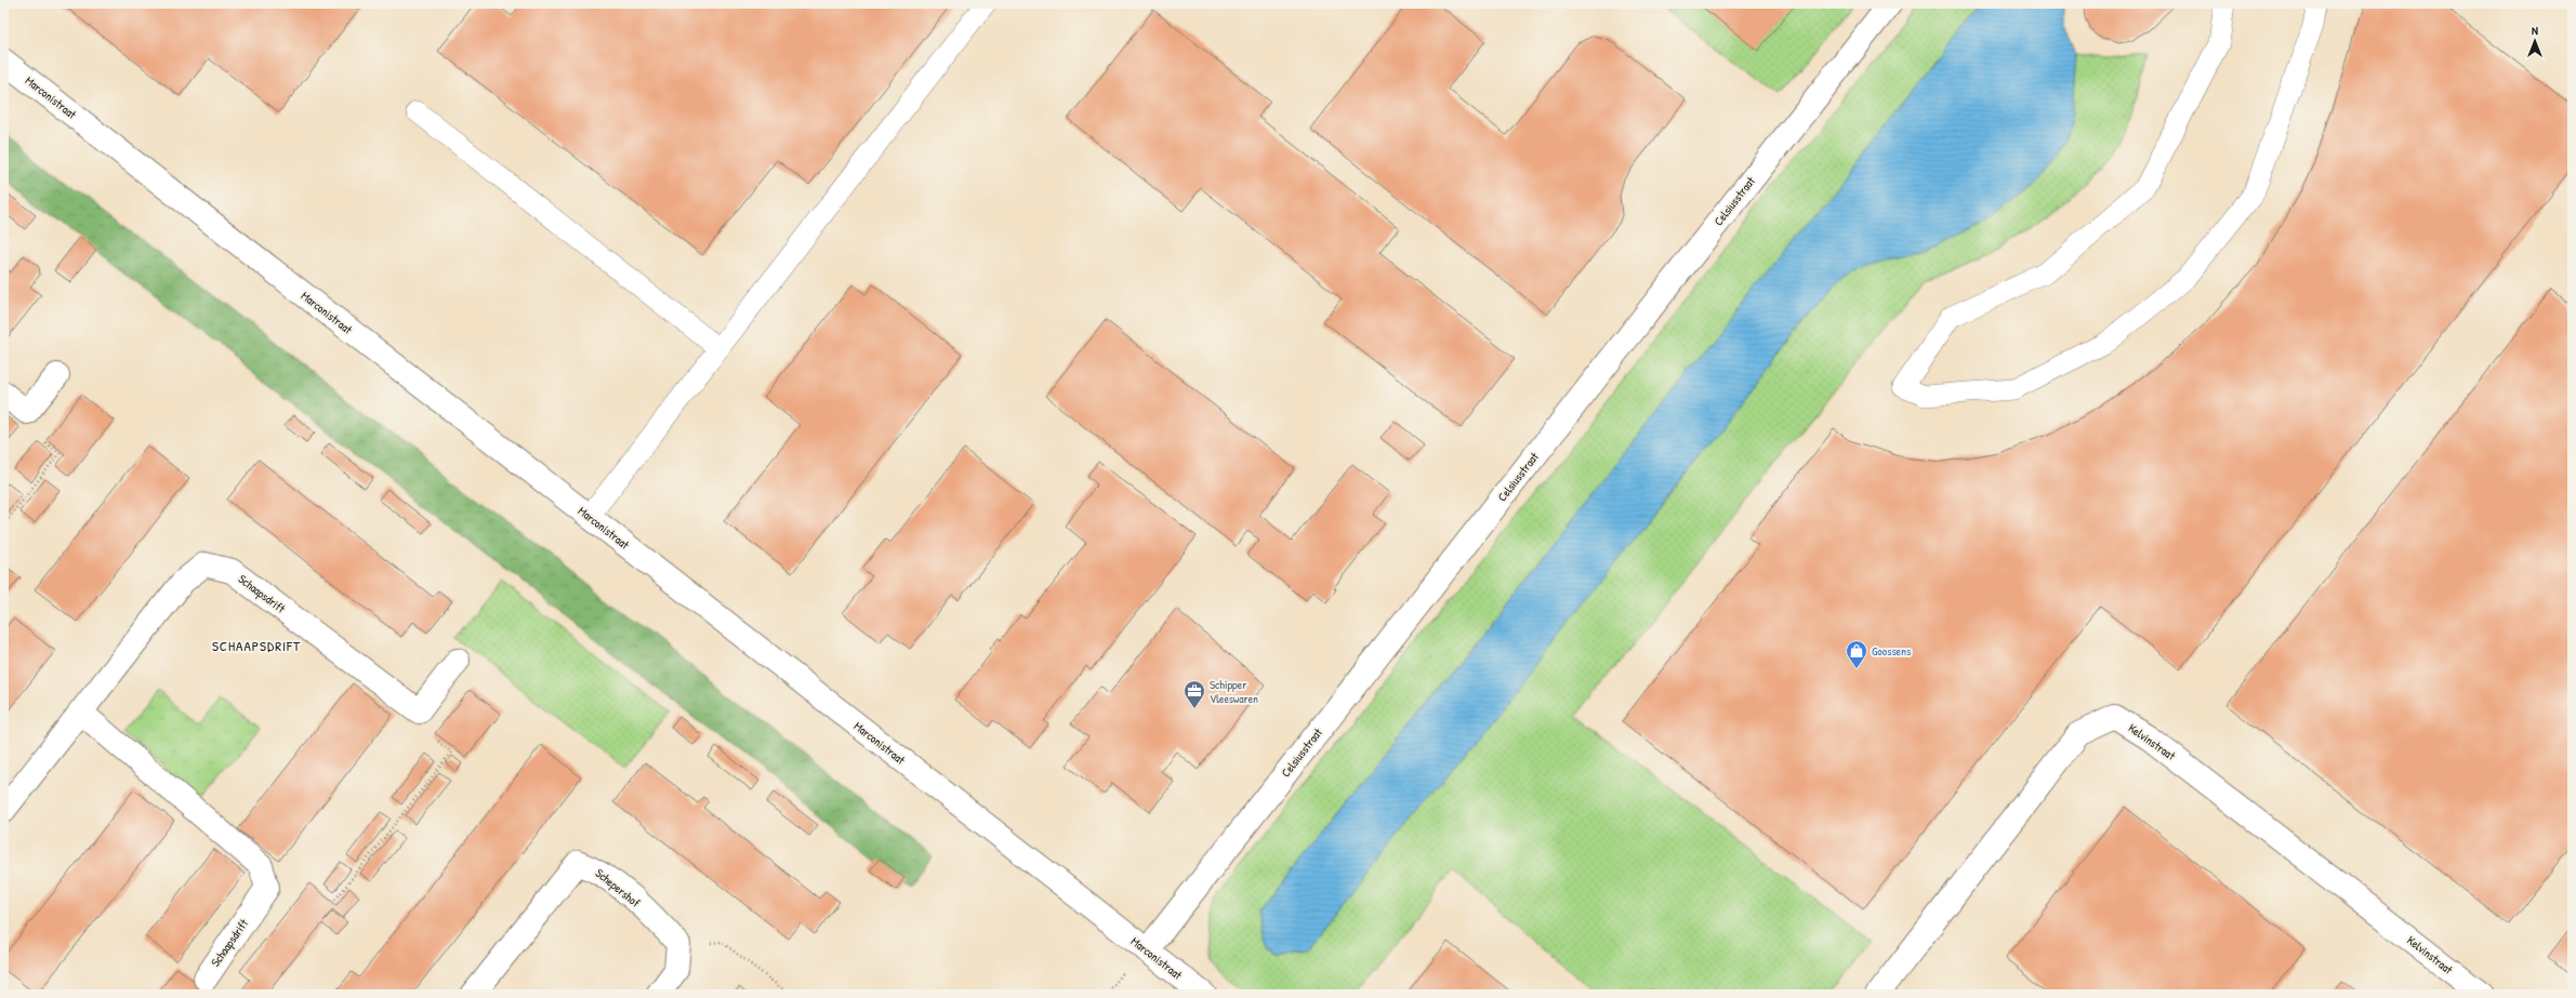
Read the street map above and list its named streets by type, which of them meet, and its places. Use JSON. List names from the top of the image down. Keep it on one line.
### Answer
{"streets":{"street":["Marconistraat","Celsiusstraat","Schaapsdrift","Kelvinstraat","Schepershof"]},"crossings":[["Marconistraat","Celsiusstraat"]],"districts":["SCHAAPSDRIFT"],"places":{"shop":["Goossens"],"office":["Schipper Vleeswaren"]},"north":"top"}
